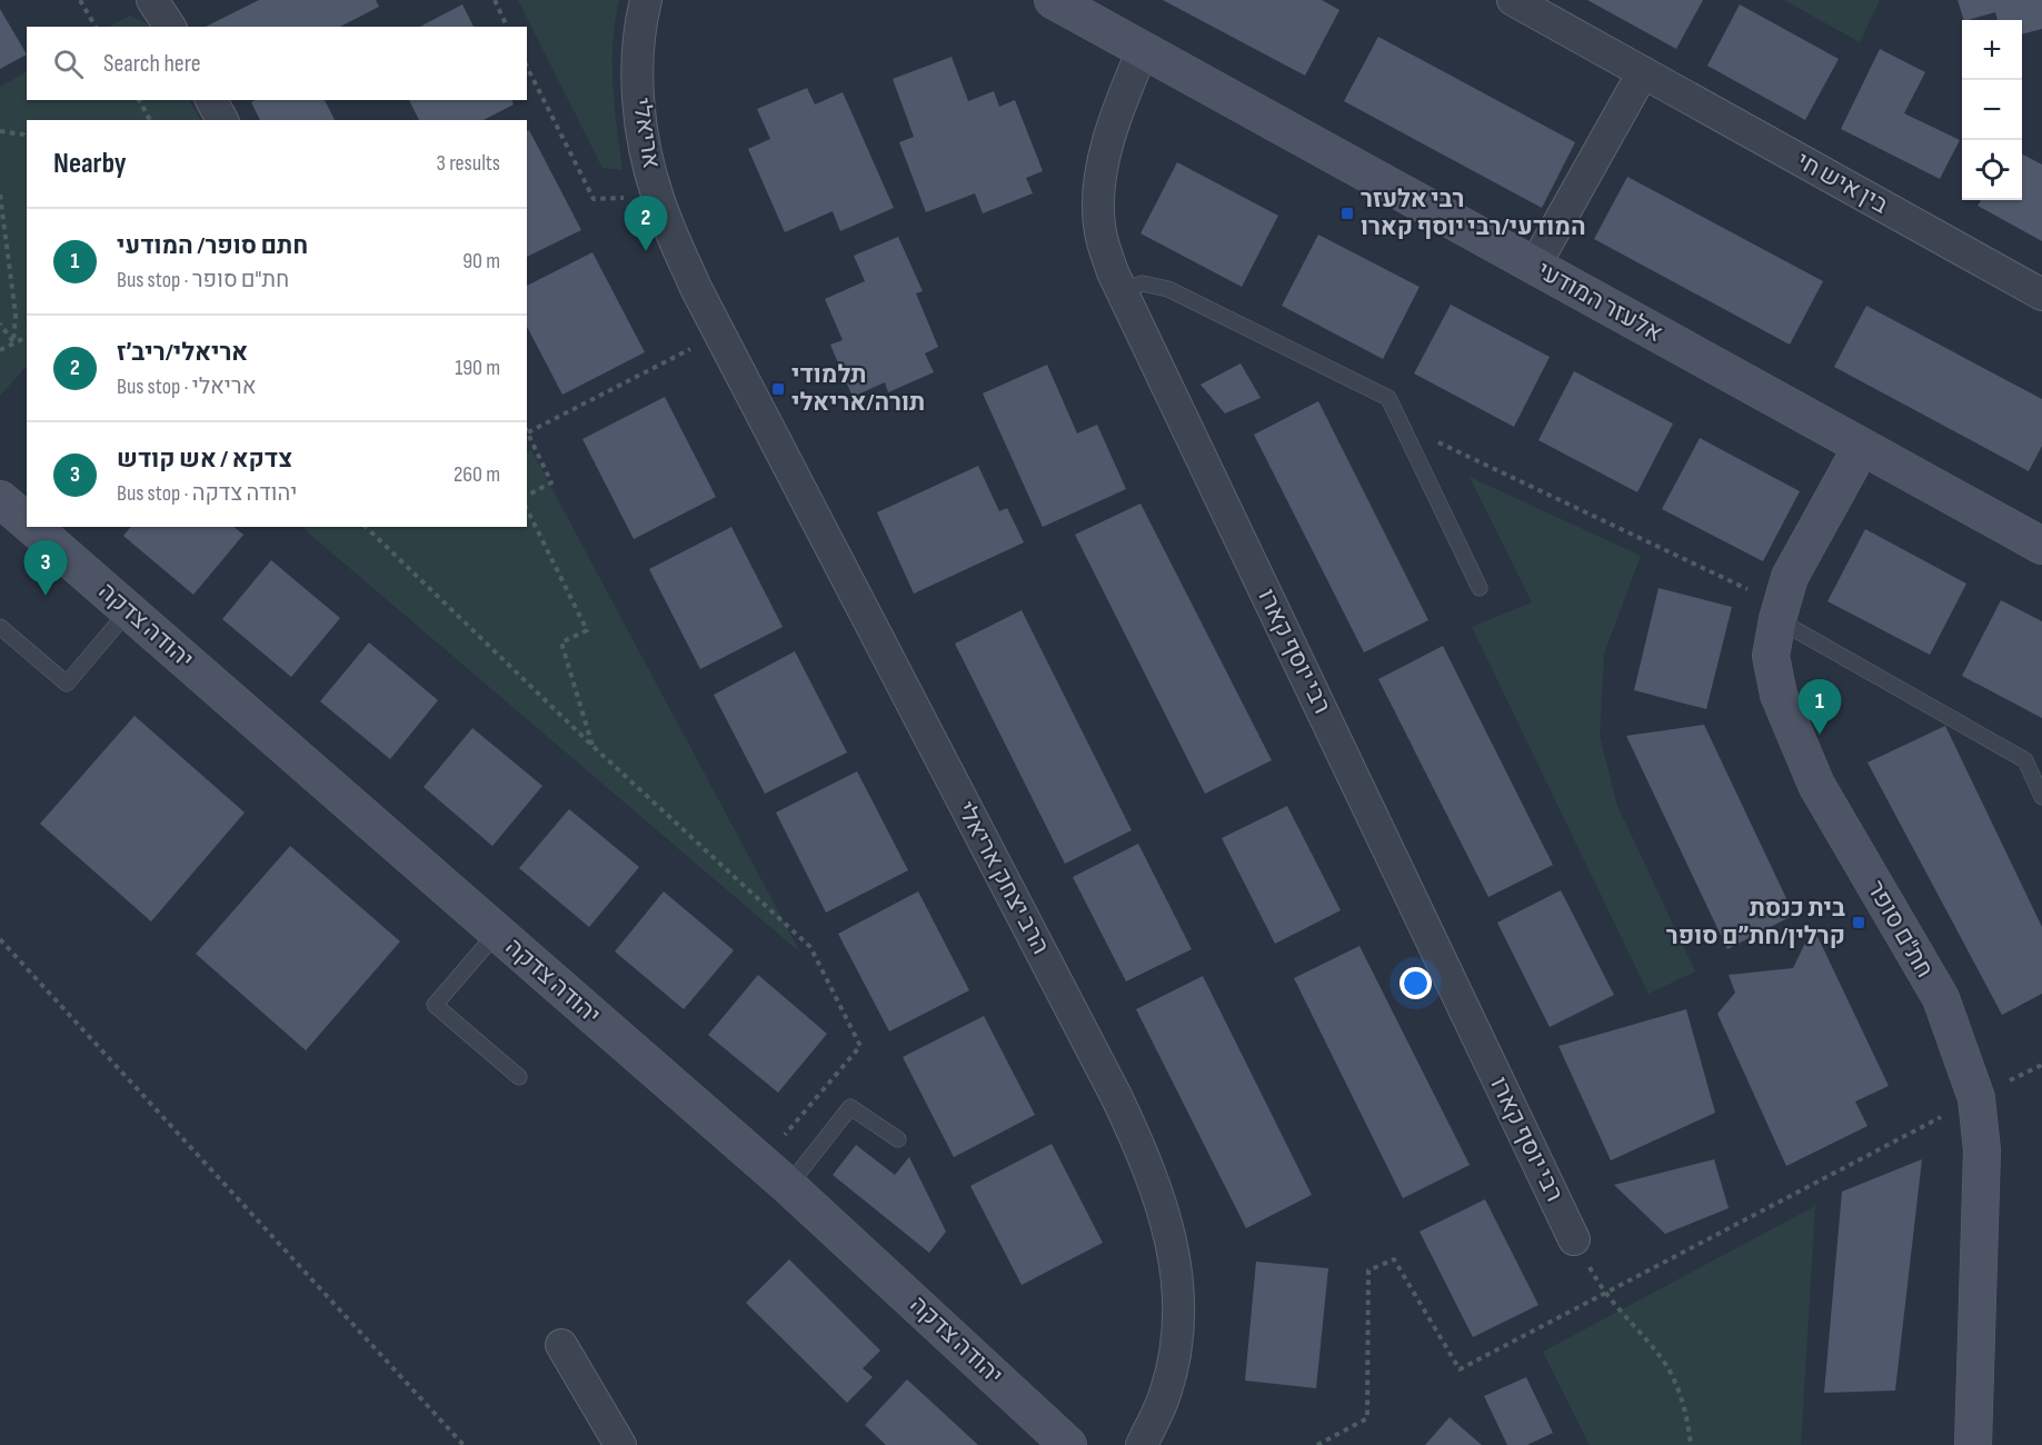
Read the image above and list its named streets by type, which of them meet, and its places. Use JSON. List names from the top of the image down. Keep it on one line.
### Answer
{"streets":{"street":["אריאלי","בין איש חי","אלעזר המודעי","יהודה צדקה","רבי יוסף קארו","הרב יצחק אריאלי","חת\"ם סופר"]},"crossings":[["אריאלי","הרב יצחק אריאלי"],["אלעזר המודעי","רבי יוסף קארו"],["אלעזר המודעי","חת\"ם סופר"]],"places":{"transit":["רבי אלעזר המודעי/רבי יוסף קארו","תלמודי תורה/אריאלי","בית כנסת קרלין/חת״ם סופר"]},"page":{"map_buttons":["+","−"],"search":"Search here","heading":["Nearby","3 results"],"pins":["2","3","1"],"list":[{"mark":"1","name":"חתם סופר/ המודעי","note":"Bus stop · חת\"ם סופר","value":"90 m"},{"mark":"2","name":"אריאלי/ריב׳ז","note":"Bus stop · אריאלי","value":"190 m"},{"mark":"3","name":"צדקא / אש קודש","note":"Bus stop · יהודה צדקה","value":"260 m"}]}}
